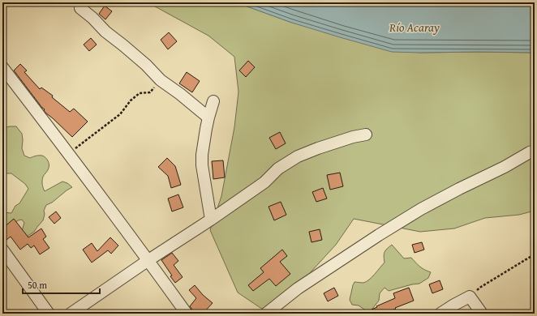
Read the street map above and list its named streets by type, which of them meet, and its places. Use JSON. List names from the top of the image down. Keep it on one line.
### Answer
{"water":["Río Acaray"],"scale_bar":"50 m"}
